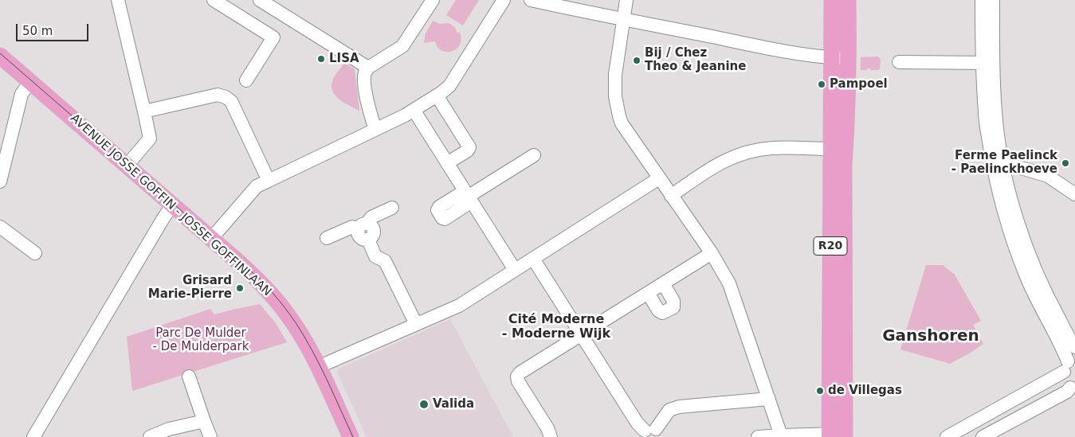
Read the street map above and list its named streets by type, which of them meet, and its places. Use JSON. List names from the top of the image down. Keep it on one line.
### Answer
{"streets":{"main road":["AVENUE JOSSE GOFFIN - JOSSE GOFFINLAAN","R20"]},"districts":["Cité Moderne - Moderne Wijk","Ganshoren"],"parks":["Parc De Mulder - De Mulderpark"],"places":["LISA","Bij / Chez Theo & Jeanine","Pampoel","Ferme Paelinck - Paelinckhoeve","Grisard Marie-Pierre","de Villegas","Valida"],"scale_bar":"50 m"}
